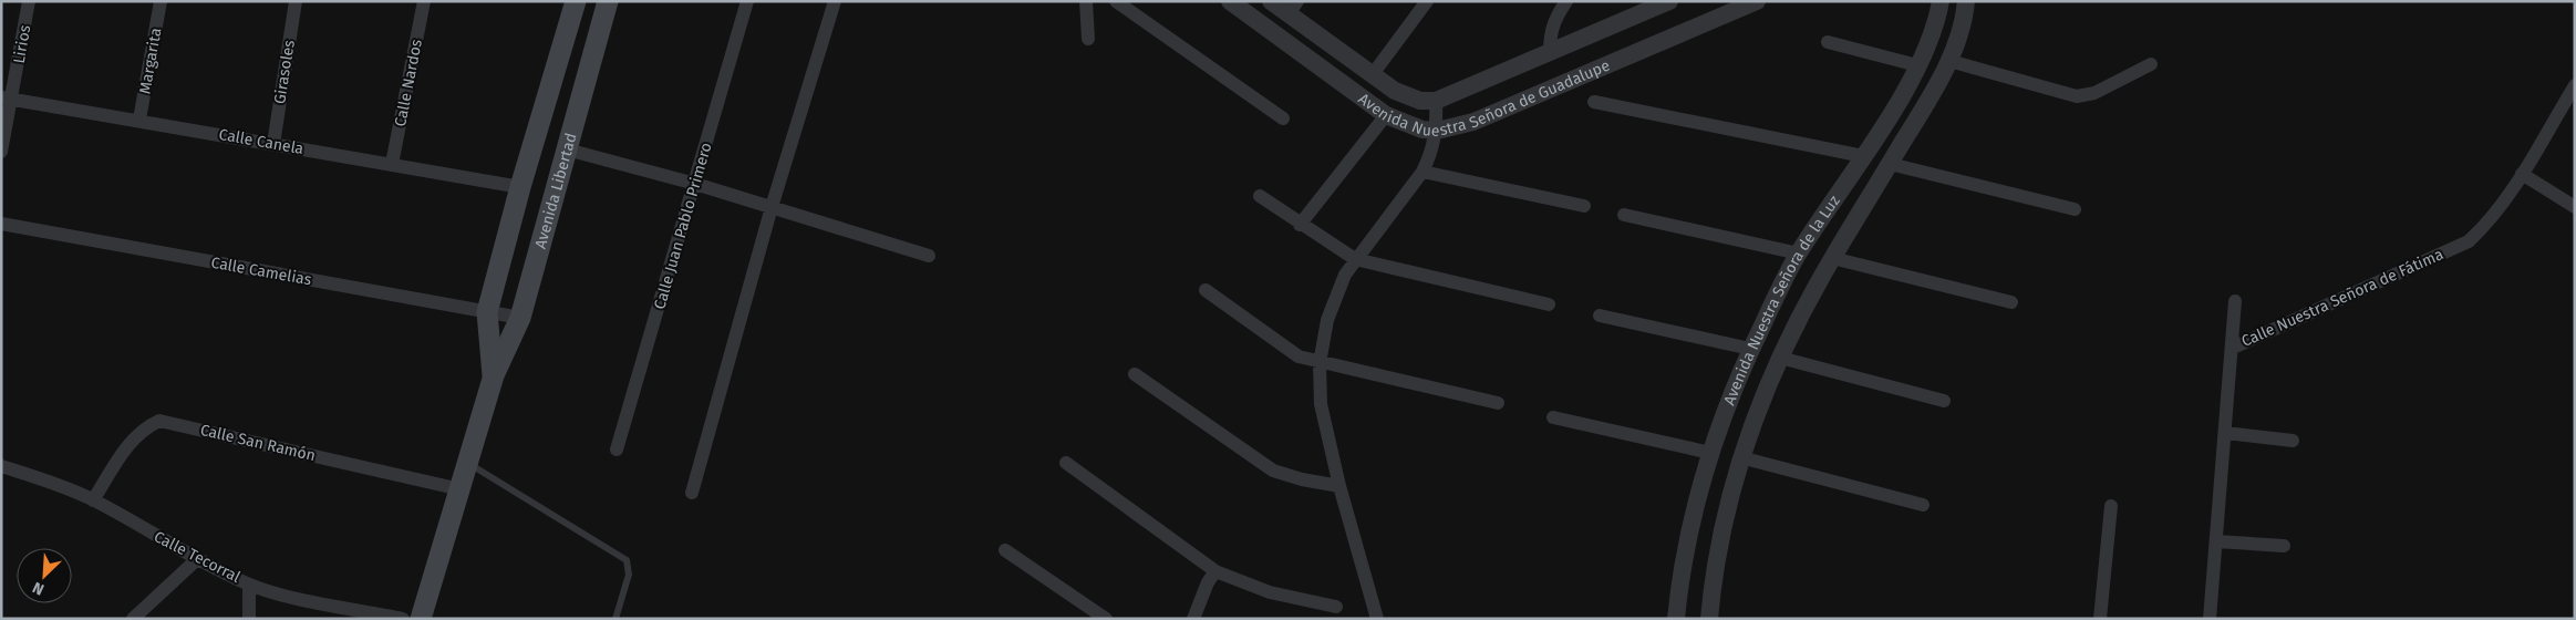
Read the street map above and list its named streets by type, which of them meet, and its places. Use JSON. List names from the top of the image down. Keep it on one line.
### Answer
{"streets":{"main road":["Avenida Libertad"],"street":["Lirios","Margarita","Girasoles","Avenida Nuestra Señora de Guadalupe","Calle Nardos","Calle Canela","Calle Juan Pablo Primero","Calle Camelias","Calle Nuestra Señora de Fátima","Avenida Nuestra Señora de la Luz","Calle San Ramón","Calle Tecorral"]},"crossings":[["Lirios","Calle Canela"],["Margarita","Calle Canela"],["Girasoles","Calle Canela"],["Calle Nardos","Calle Canela"],["Calle Canela","Avenida Libertad"],["Avenida Libertad","Calle Camelias"],["Avenida Libertad","Calle San Ramón"],["Calle San Ramón","Calle Tecorral"]],"north":"bottom left"}
